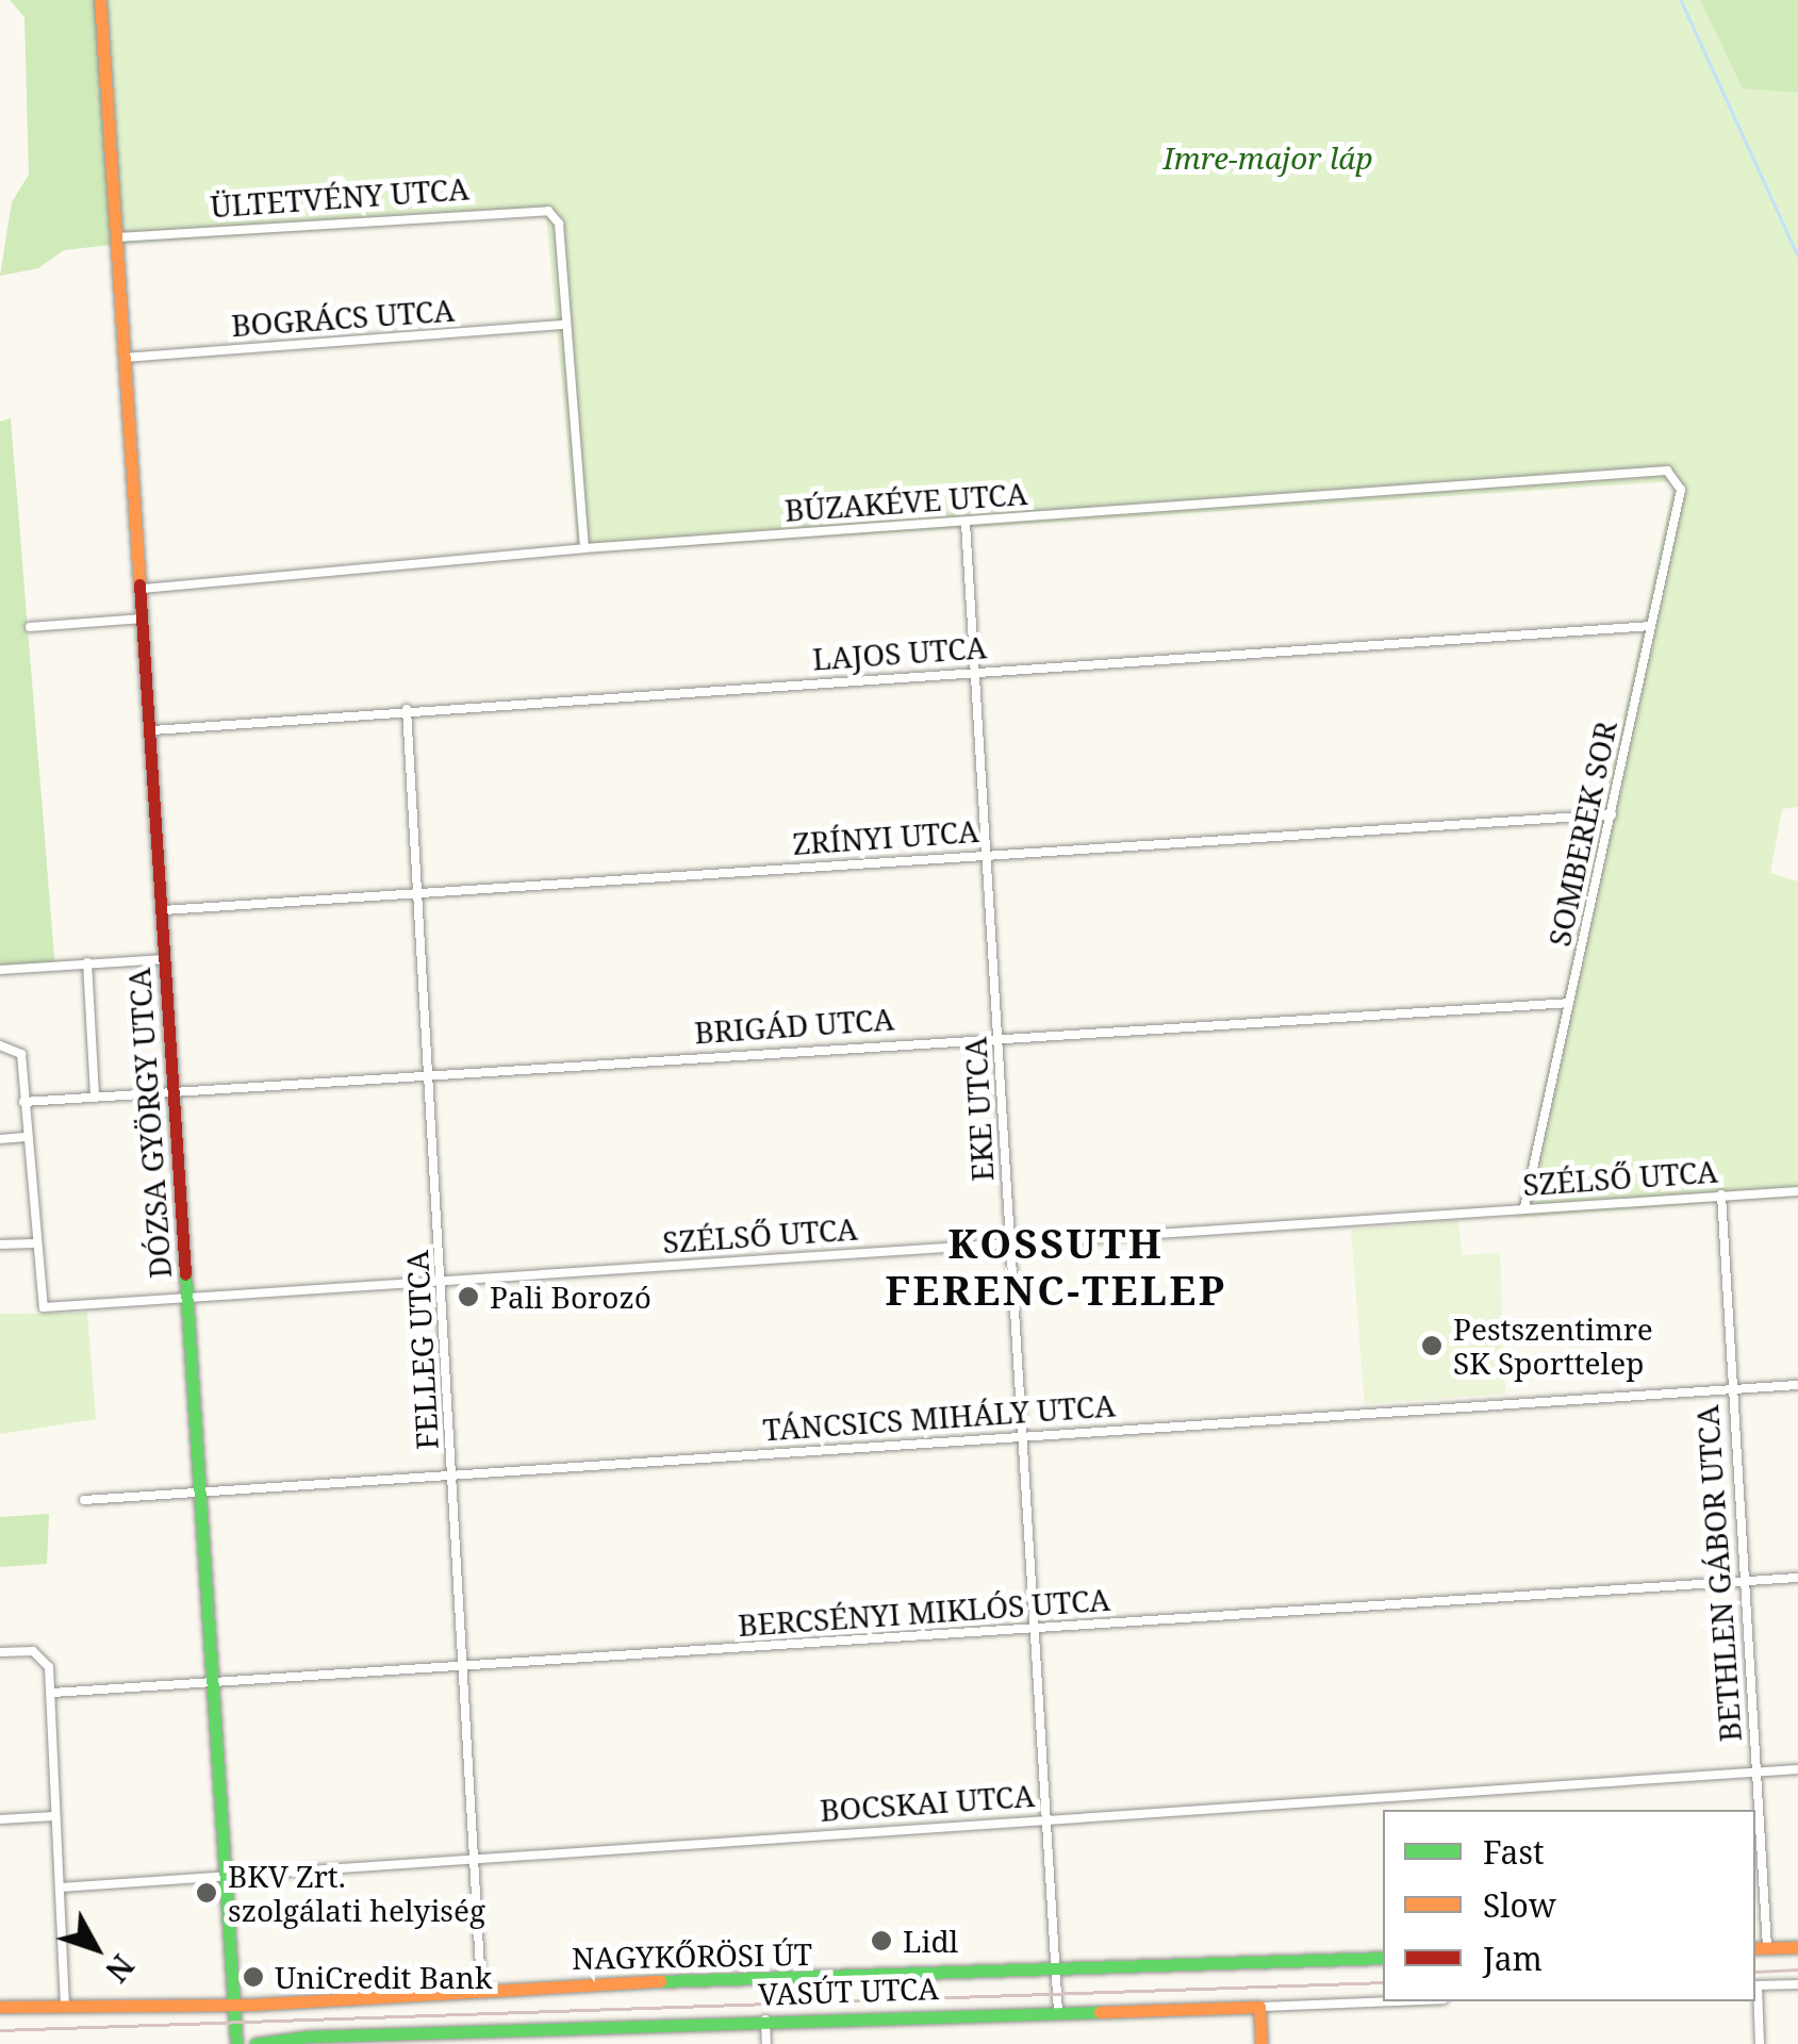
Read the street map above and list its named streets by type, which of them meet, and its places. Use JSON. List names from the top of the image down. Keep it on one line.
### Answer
{"streets":{"street":["ÜLTETVÉNY UTCA","BOGRÁCS UTCA","BÚZAKÉVE UTCA","LAJOS UTCA","SOMBEREK SOR","ZRÍNYI UTCA","BRIGÁD UTCA","EKE UTCA","DÓZSA GYÖRGY UTCA","SZÉLSŐ UTCA","FELLEG UTCA","TÁNCSICS MIHÁLY UTCA","BETHLEN GÁBOR UTCA","BERCSÉNYI MIKLÓS UTCA","BOCSKAI UTCA","NAGYKŐRÖSI ÚT","VASÚT UTCA"]},"crossings":[["ÜLTETVÉNY UTCA","BOGRÁCS UTCA"],["ÜLTETVÉNY UTCA","DÓZSA GYÖRGY UTCA"],["BOGRÁCS UTCA","DÓZSA GYÖRGY UTCA"],["BÚZAKÉVE UTCA","SOMBEREK SOR"],["BÚZAKÉVE UTCA","EKE UTCA"],["BÚZAKÉVE UTCA","DÓZSA GYÖRGY UTCA"],["LAJOS UTCA","SOMBEREK SOR"],["LAJOS UTCA","EKE UTCA"],["LAJOS UTCA","DÓZSA GYÖRGY UTCA"],["LAJOS UTCA","FELLEG UTCA"],["SOMBEREK SOR","ZRÍNYI UTCA"],["SOMBEREK SOR","BRIGÁD UTCA"],["SOMBEREK SOR","SZÉLSŐ UTCA"],["ZRÍNYI UTCA","EKE UTCA"],["ZRÍNYI UTCA","DÓZSA GYÖRGY UTCA"],["ZRÍNYI UTCA","FELLEG UTCA"],["BRIGÁD UTCA","EKE UTCA"],["BRIGÁD UTCA","DÓZSA GYÖRGY UTCA"],["BRIGÁD UTCA","FELLEG UTCA"],["EKE UTCA","SZÉLSŐ UTCA"],["EKE UTCA","TÁNCSICS MIHÁLY UTCA"],["EKE UTCA","BERCSÉNYI MIKLÓS UTCA"],["EKE UTCA","BOCSKAI UTCA"],["EKE UTCA","NAGYKŐRÖSI ÚT"],["EKE UTCA","VASÚT UTCA"],["DÓZSA GYÖRGY UTCA","SZÉLSŐ UTCA"],["DÓZSA GYÖRGY UTCA","TÁNCSICS MIHÁLY UTCA"],["DÓZSA GYÖRGY UTCA","BERCSÉNYI MIKLÓS UTCA"],["DÓZSA GYÖRGY UTCA","BOCSKAI UTCA"],["DÓZSA GYÖRGY UTCA","NAGYKŐRÖSI ÚT"],["SZÉLSŐ UTCA","FELLEG UTCA"],["SZÉLSŐ UTCA","BETHLEN GÁBOR UTCA"],["FELLEG UTCA","TÁNCSICS MIHÁLY UTCA"],["FELLEG UTCA","BERCSÉNYI MIKLÓS UTCA"],["FELLEG UTCA","BOCSKAI UTCA"],["FELLEG UTCA","NAGYKŐRÖSI ÚT"],["TÁNCSICS MIHÁLY UTCA","BETHLEN GÁBOR UTCA"],["BETHLEN GÁBOR UTCA","BERCSÉNYI MIKLÓS UTCA"],["BETHLEN GÁBOR UTCA","BOCSKAI UTCA"]],"districts":["KOSSUTH FERENC-TELEP"],"parks":["Imre-major láp"],"places":["Pali Borozó","Pestszentimre SK Sporttelep","BKV Zrt. szolgálati helyiség","Lidl","UniCredit Bank"],"legend":["Fast","Slow","Jam"],"north":"bottom right"}
